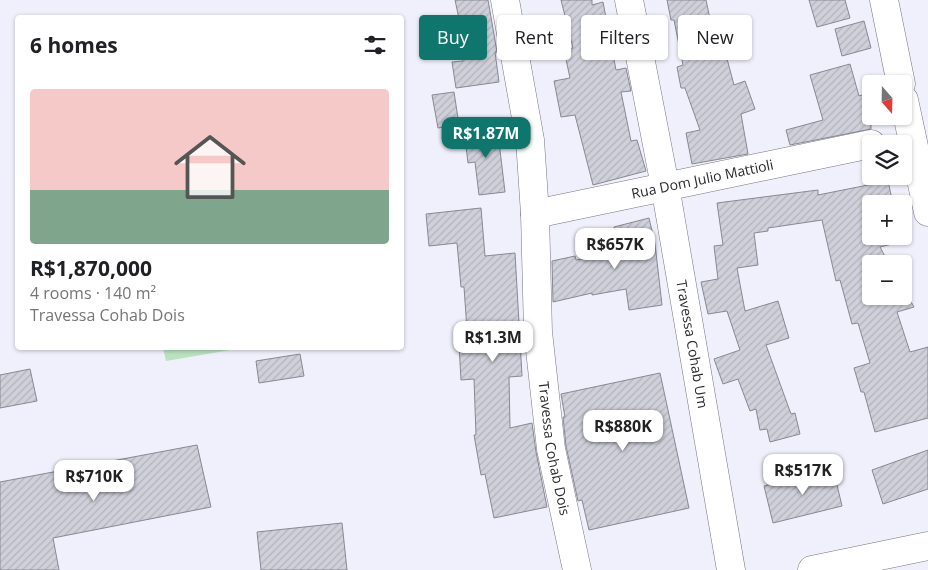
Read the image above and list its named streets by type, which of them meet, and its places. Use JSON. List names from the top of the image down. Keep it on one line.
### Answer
{"streets":{"street":["Rua Dom Julio Mattioli","Travessa Cohab Um","Travessa Cohab Dois"]},"crossings":[["Rua Dom Julio Mattioli","Travessa Cohab Um"],["Rua Dom Julio Mattioli","Travessa Cohab Dois"]],"north":"bottom","page":{"chip":["Buy","Rent","Filters","New"],"heading":"6 homes","map_buttons":["+","−"],"list":[{"name":"R$1,870,000","note":"4 rooms · 140 m² · Travessa Cohab Dois"}],"price":["R$1.87M","R$657K","R$1.3M","R$880K","R$517K","R$710K"]}}
